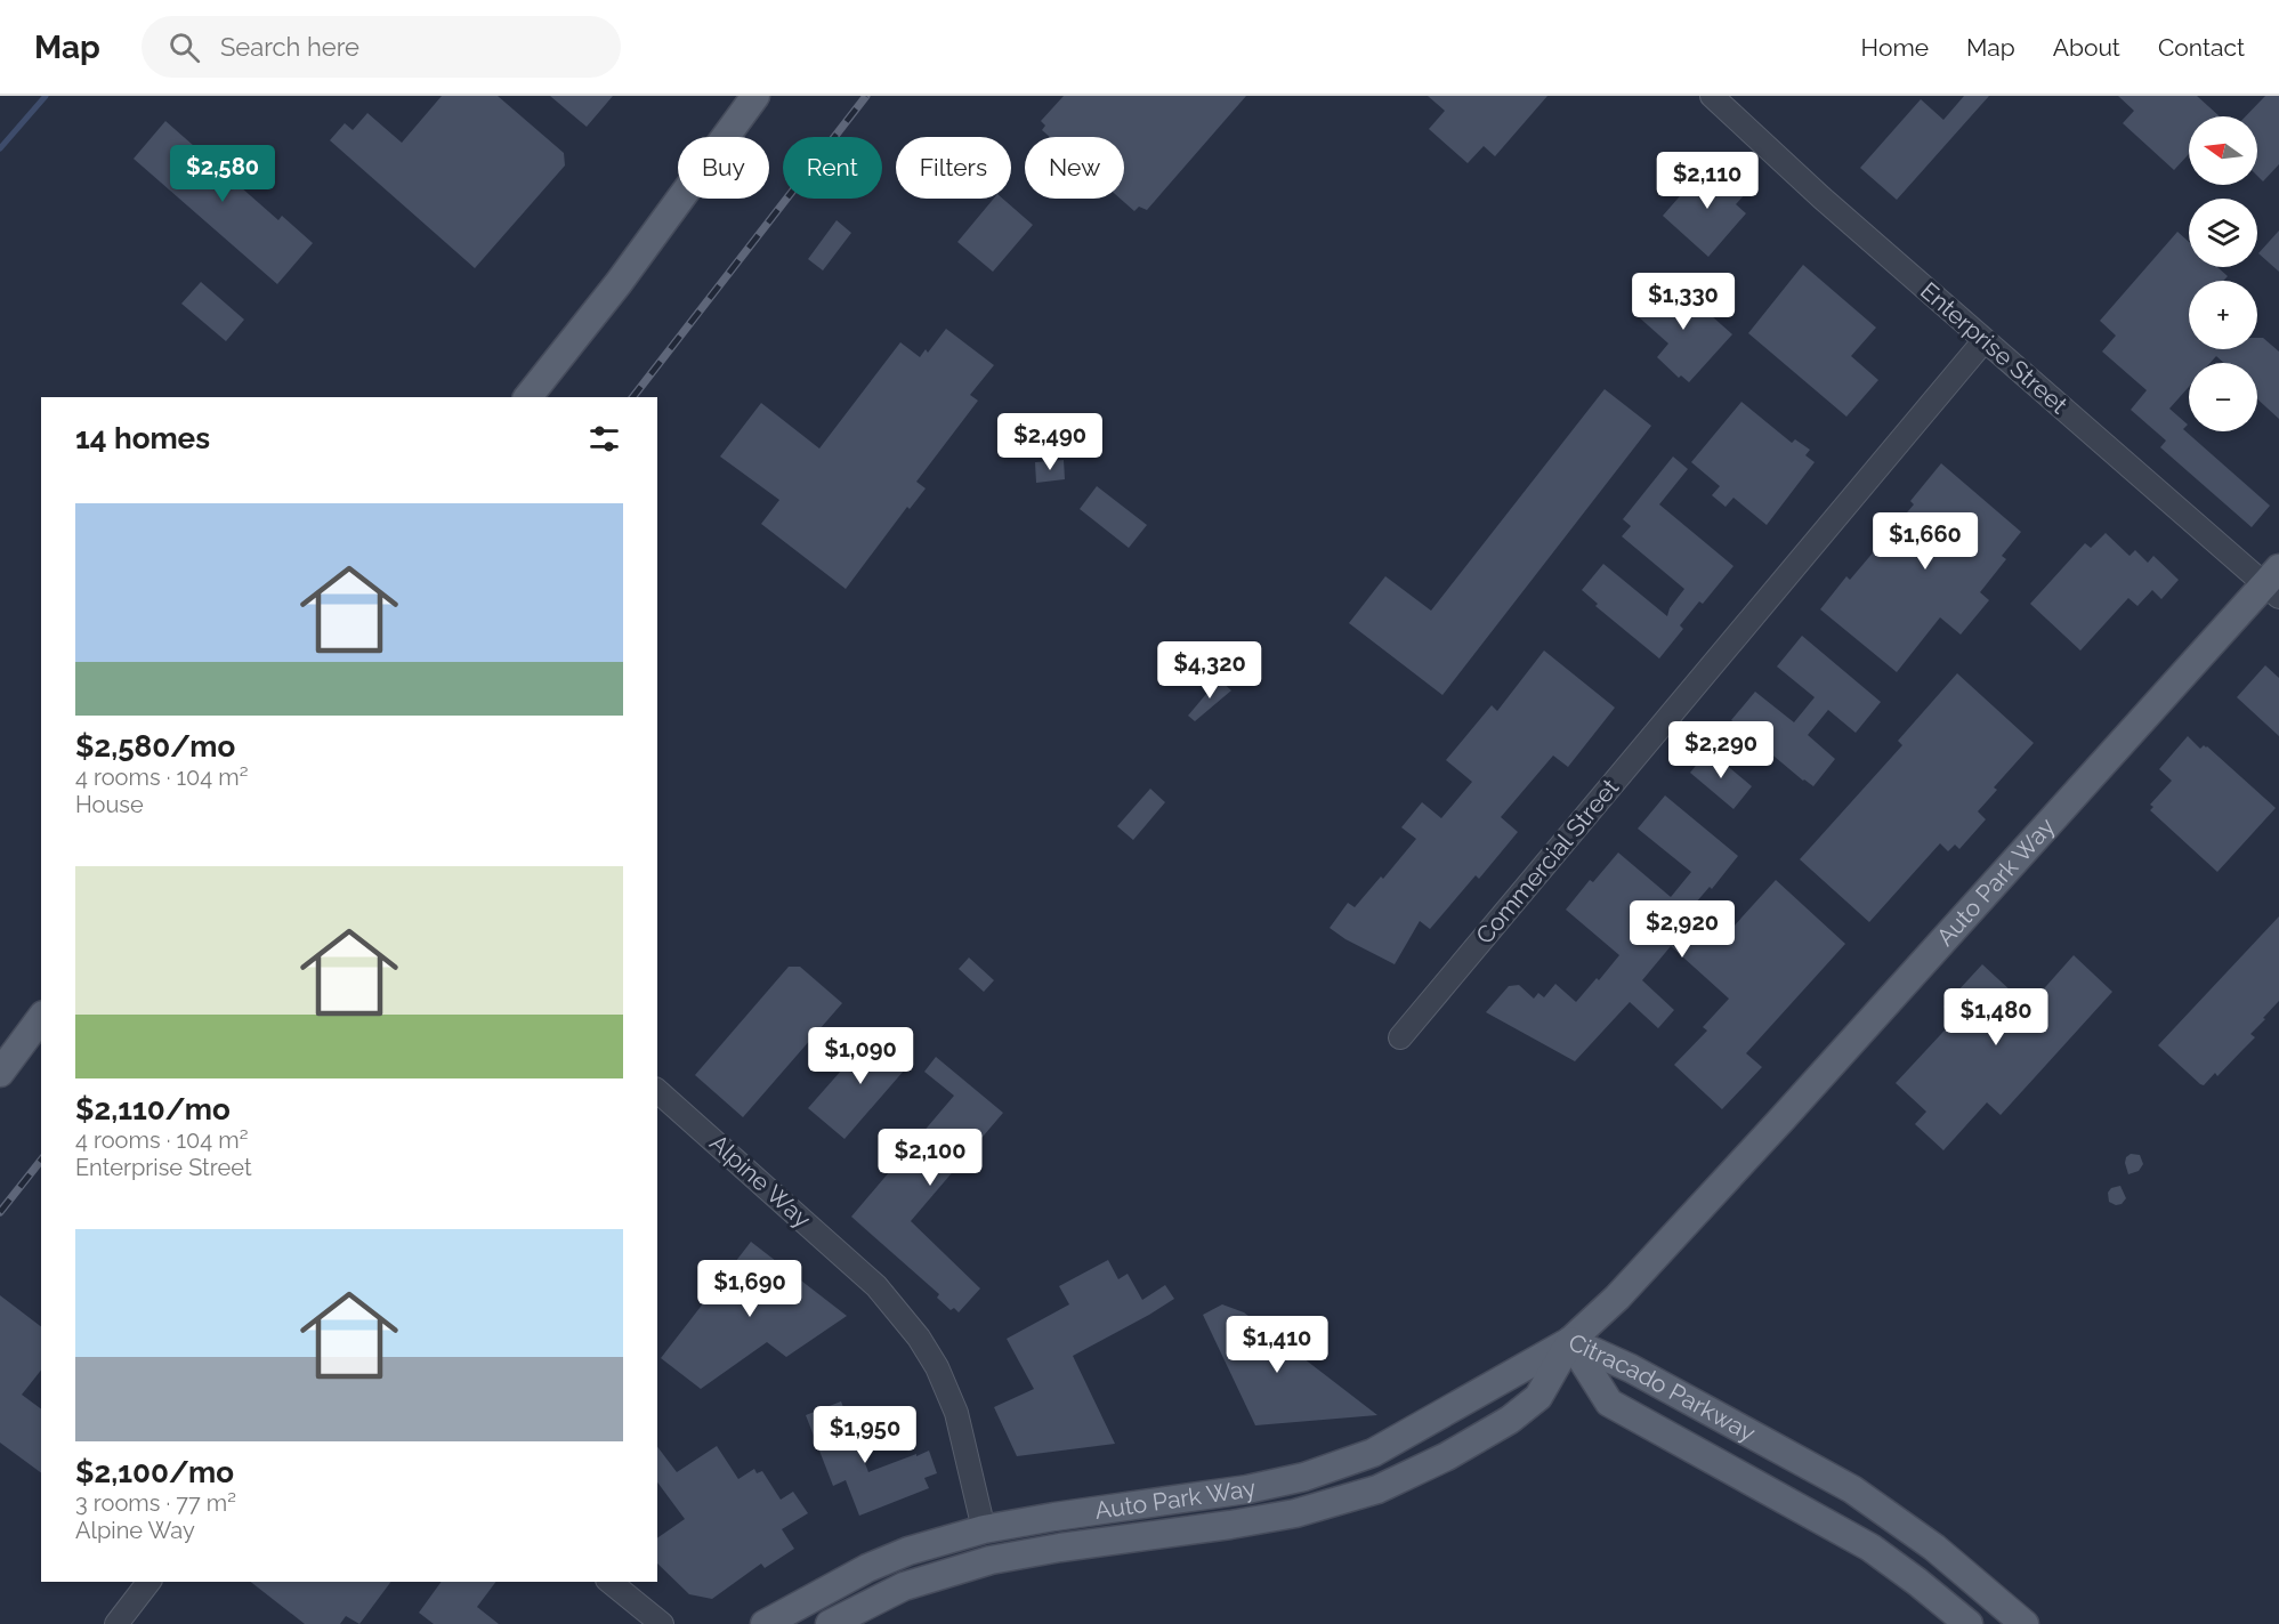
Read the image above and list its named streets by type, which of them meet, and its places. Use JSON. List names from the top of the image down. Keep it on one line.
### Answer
{"streets":{"main road":["Auto Park Way","Citracado Parkway"],"street":["Enterprise Street","Commercial Street","Alpine Way"]},"crossings":[["Enterprise Street","Commercial Street"],["Enterprise Street","Auto Park Way"],["Auto Park Way","Alpine Way"],["Auto Park Way","Citracado Parkway"]],"north":"left","page":{"header":"Map","search":"Search here","nav":["Home","Map","About","Contact"],"map_buttons":["+","−"],"chip":["Buy","Rent","Filters","New"],"price":["$2,580","$2,110","$1,330","$2,490","$1,660","$4,320","$2,290","$2,920","$1,480","$1,090","$2,100","$1,690","$1,410","$1,950"],"heading":"14 homes","list":[{"name":"$2,580/mo","note":"4 rooms · 104 m² · House"},{"name":"$2,110/mo","note":"4 rooms · 104 m² · Enterprise Street"},{"name":"$2,100/mo","note":"3 rooms · 77 m² · Alpine Way"}]}}
